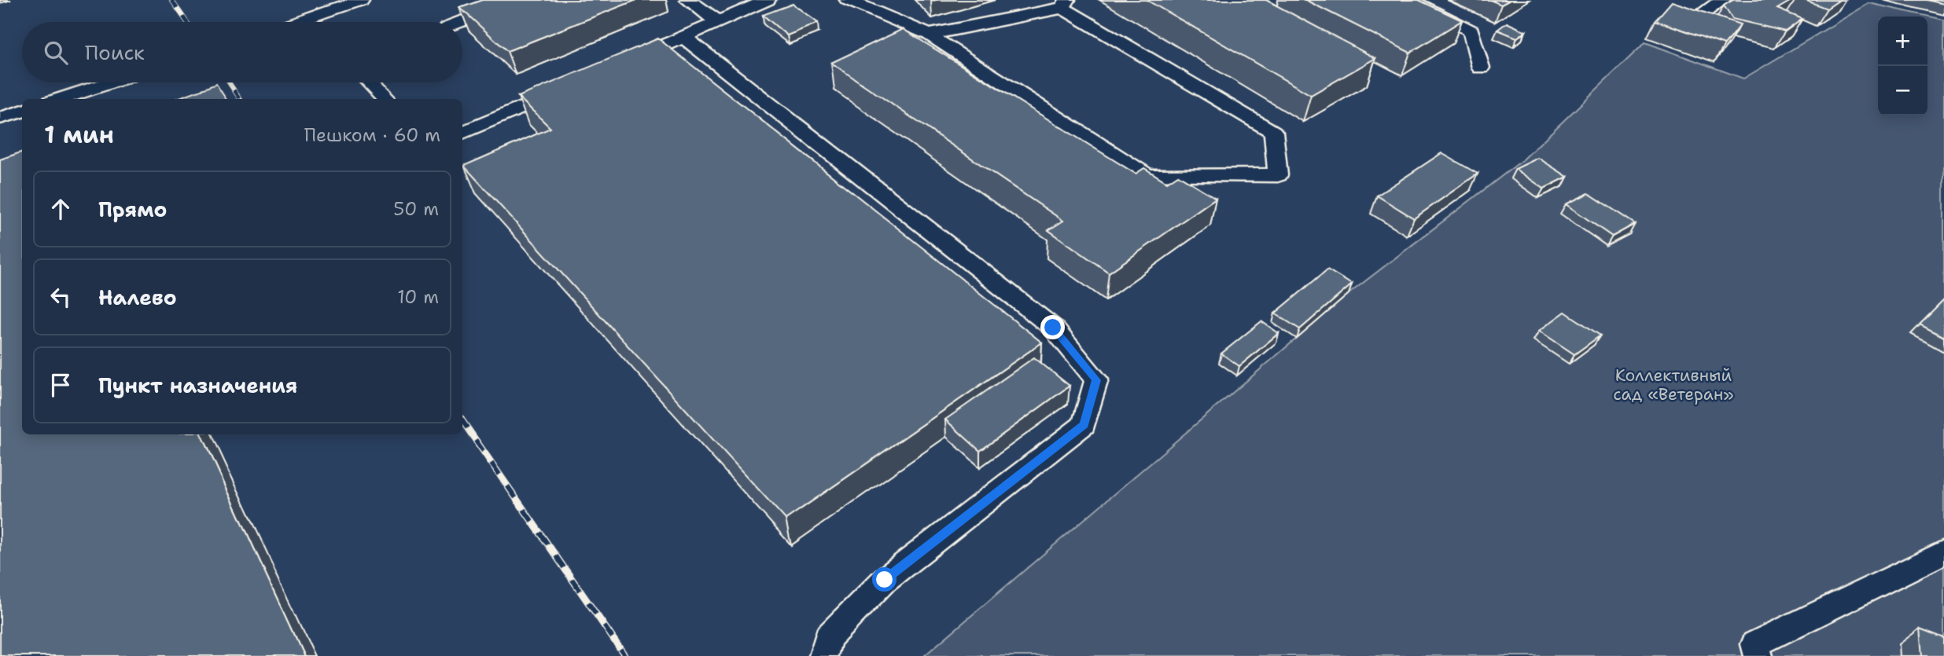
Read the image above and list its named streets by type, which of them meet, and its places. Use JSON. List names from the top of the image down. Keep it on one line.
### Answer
{"parks":["Коллективный сад «Ветеран»"],"page":{"map_buttons":["+","−"],"search":"Поиск","heading":["1 мин","Пешком · 60 m"],"list":[["Прямо","50 m"],["Налево","10 m"],"Пункт назначения"]}}
